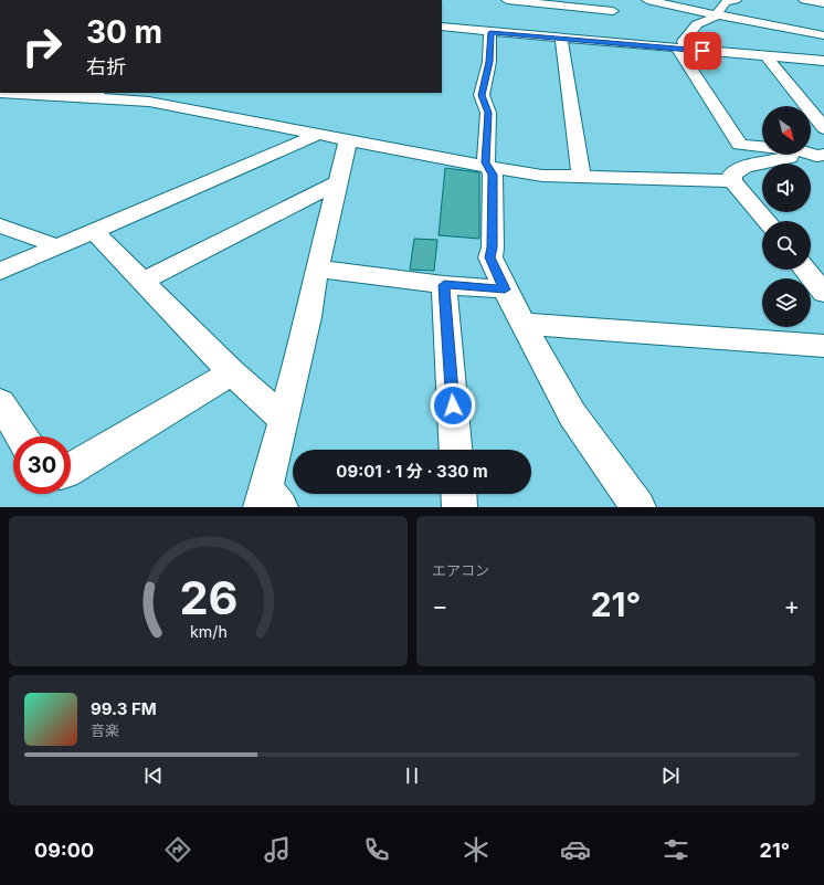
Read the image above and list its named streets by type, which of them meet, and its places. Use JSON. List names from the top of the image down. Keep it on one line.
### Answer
{"north":"bottom right","page":{"turn":["30 m","右折"],"limit":"30","trip":"09:01 · 1 分 · 330 m","tile":"エアコン","heat":["−","21°","+"],"song":["99.3 FM","音楽"],"tabs":["09:00","21°"],"gauge":["26","km/h"]}}
